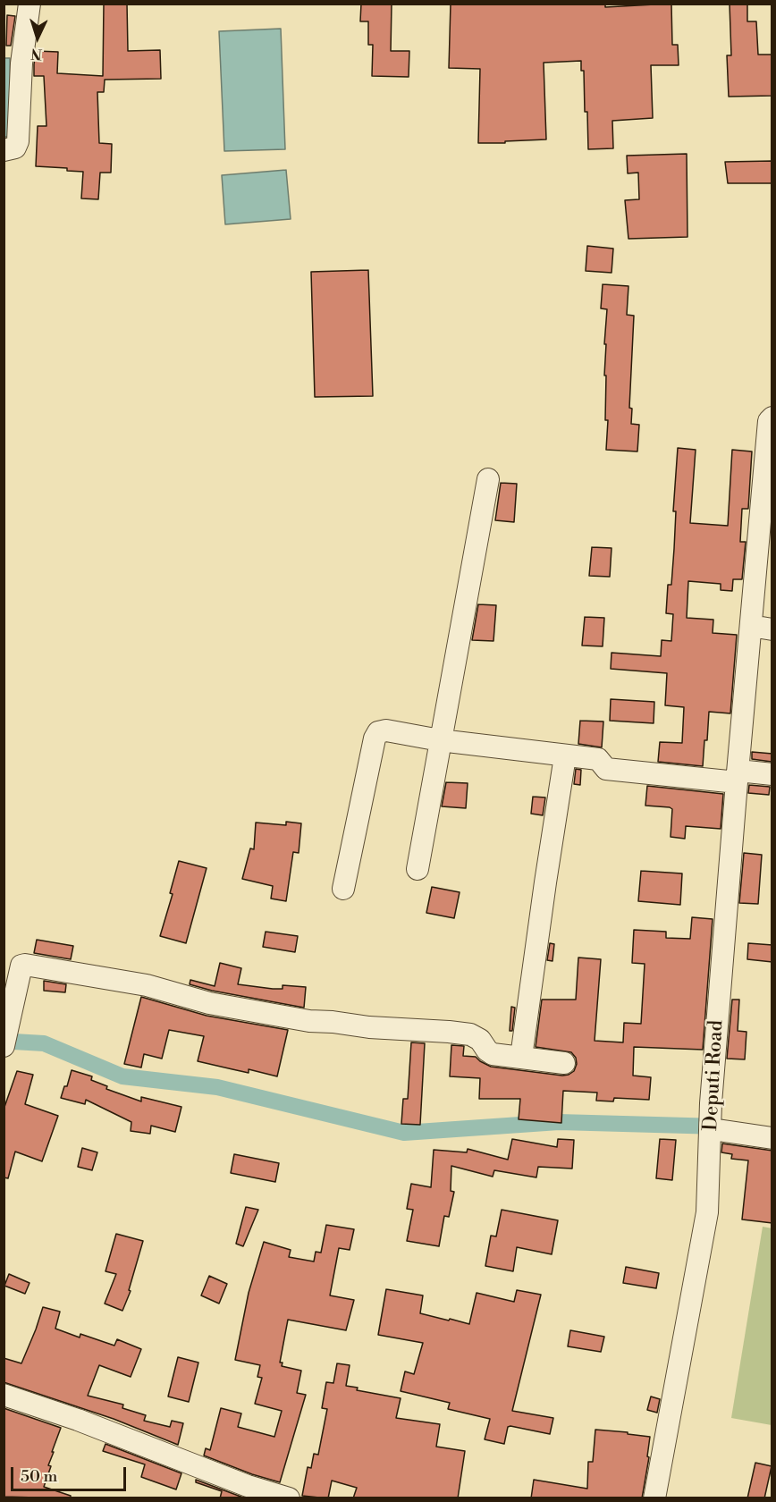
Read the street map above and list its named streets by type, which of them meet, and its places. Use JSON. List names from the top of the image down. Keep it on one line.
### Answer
{"streets":{"street":["Deputi Road"]},"scale_bar":"50 m","north":"bottom"}
